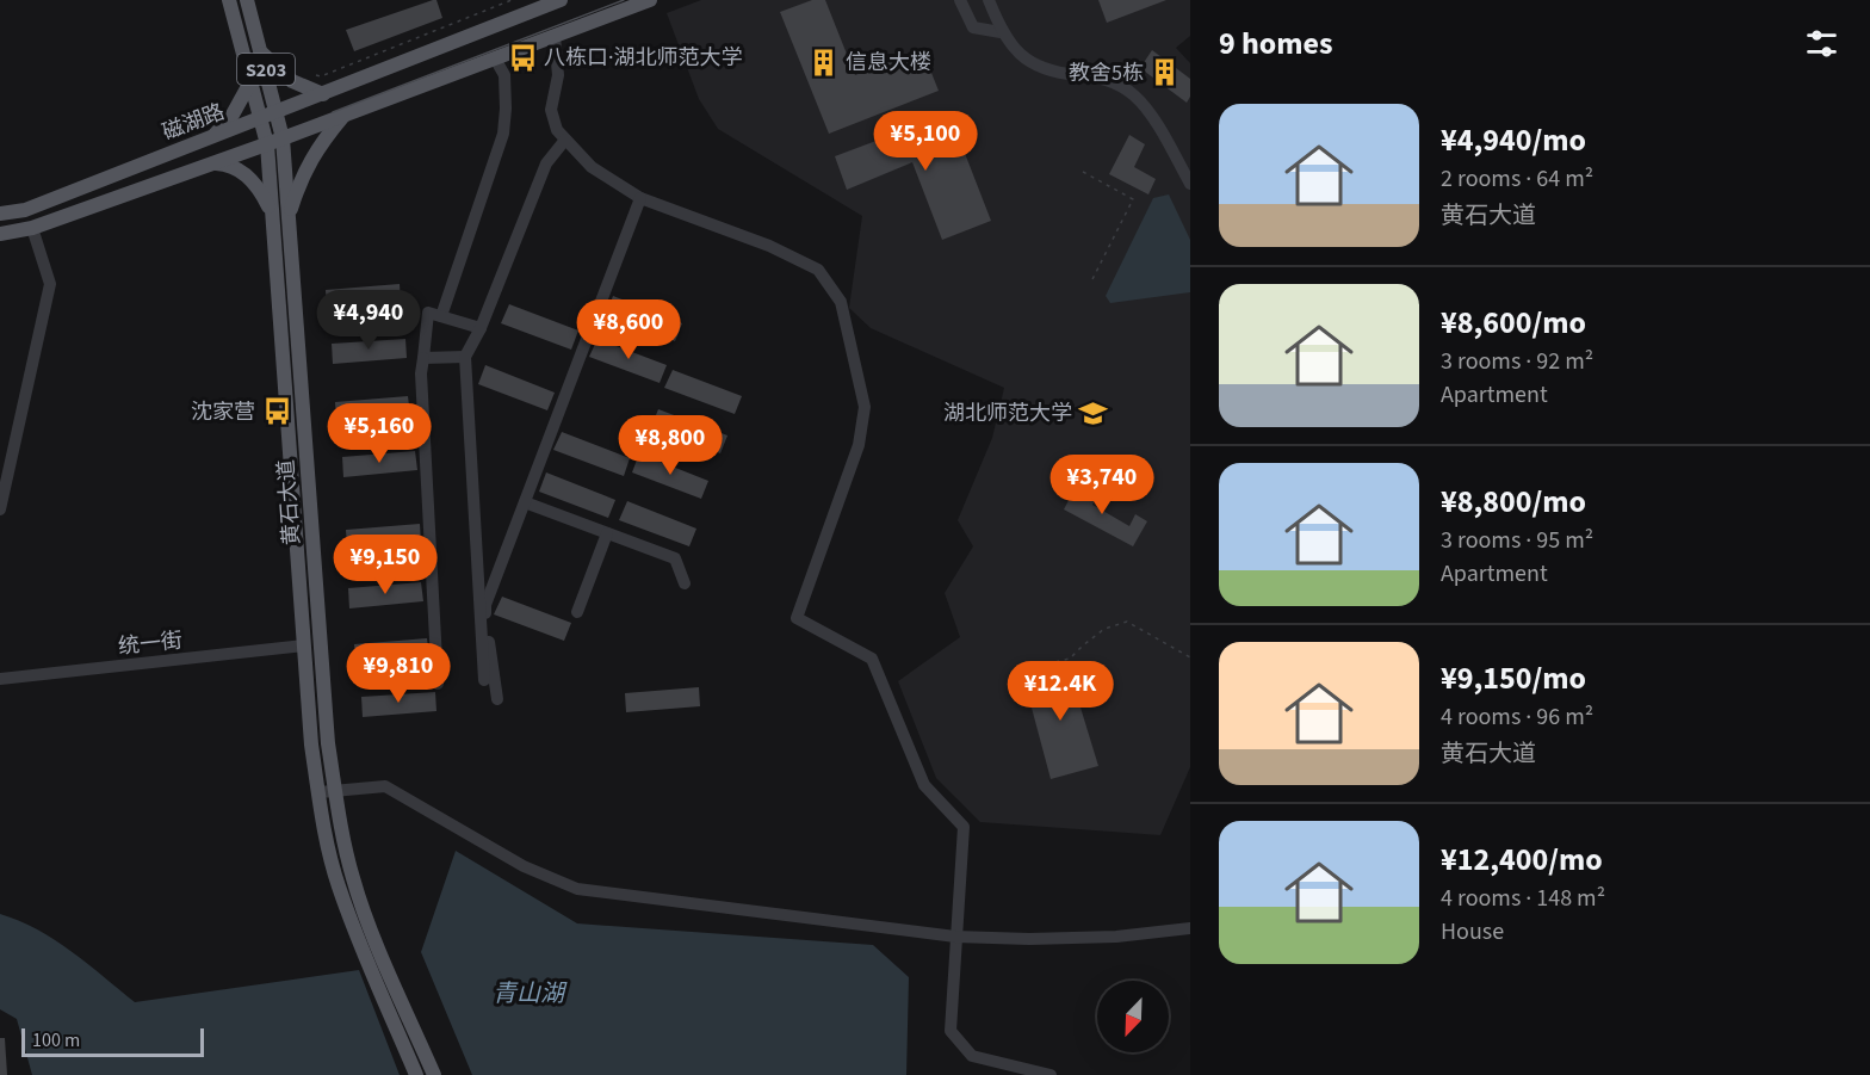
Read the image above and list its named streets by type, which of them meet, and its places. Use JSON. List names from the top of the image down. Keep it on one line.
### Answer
{"streets":{"main road":["S203","磁湖路","黄石大道"],"street":["统一街"]},"crossings":[["磁湖路","黄石大道"],["黄石大道","统一街"]],"water":["青山湖"],"places":{"bus stop":["八栋口·湖北师范大学","沈家营"],"building":["信息大楼","教舍5栋"],"school or university":["湖北师范大学"]},"scale_bar":"100 m","north":"bottom left","page":{"heading":"9 homes","list":[{"name":"¥4,940/mo","note":"2 rooms · 64 m² · 黄石大道"},{"name":"¥8,600/mo","note":"3 rooms · 92 m² · Apartment"},{"name":"¥8,800/mo","note":"3 rooms · 95 m² · Apartment"},{"name":"¥9,150/mo","note":"4 rooms · 96 m² · 黄石大道"},{"name":"¥12,400/mo","note":"4 rooms · 148 m² · House"}],"price":["¥5,100","¥4,940","¥8,600","¥5,160","¥8,800","¥3,740","¥9,150","¥9,810","¥12.4K"],"scale":"100 m"}}
